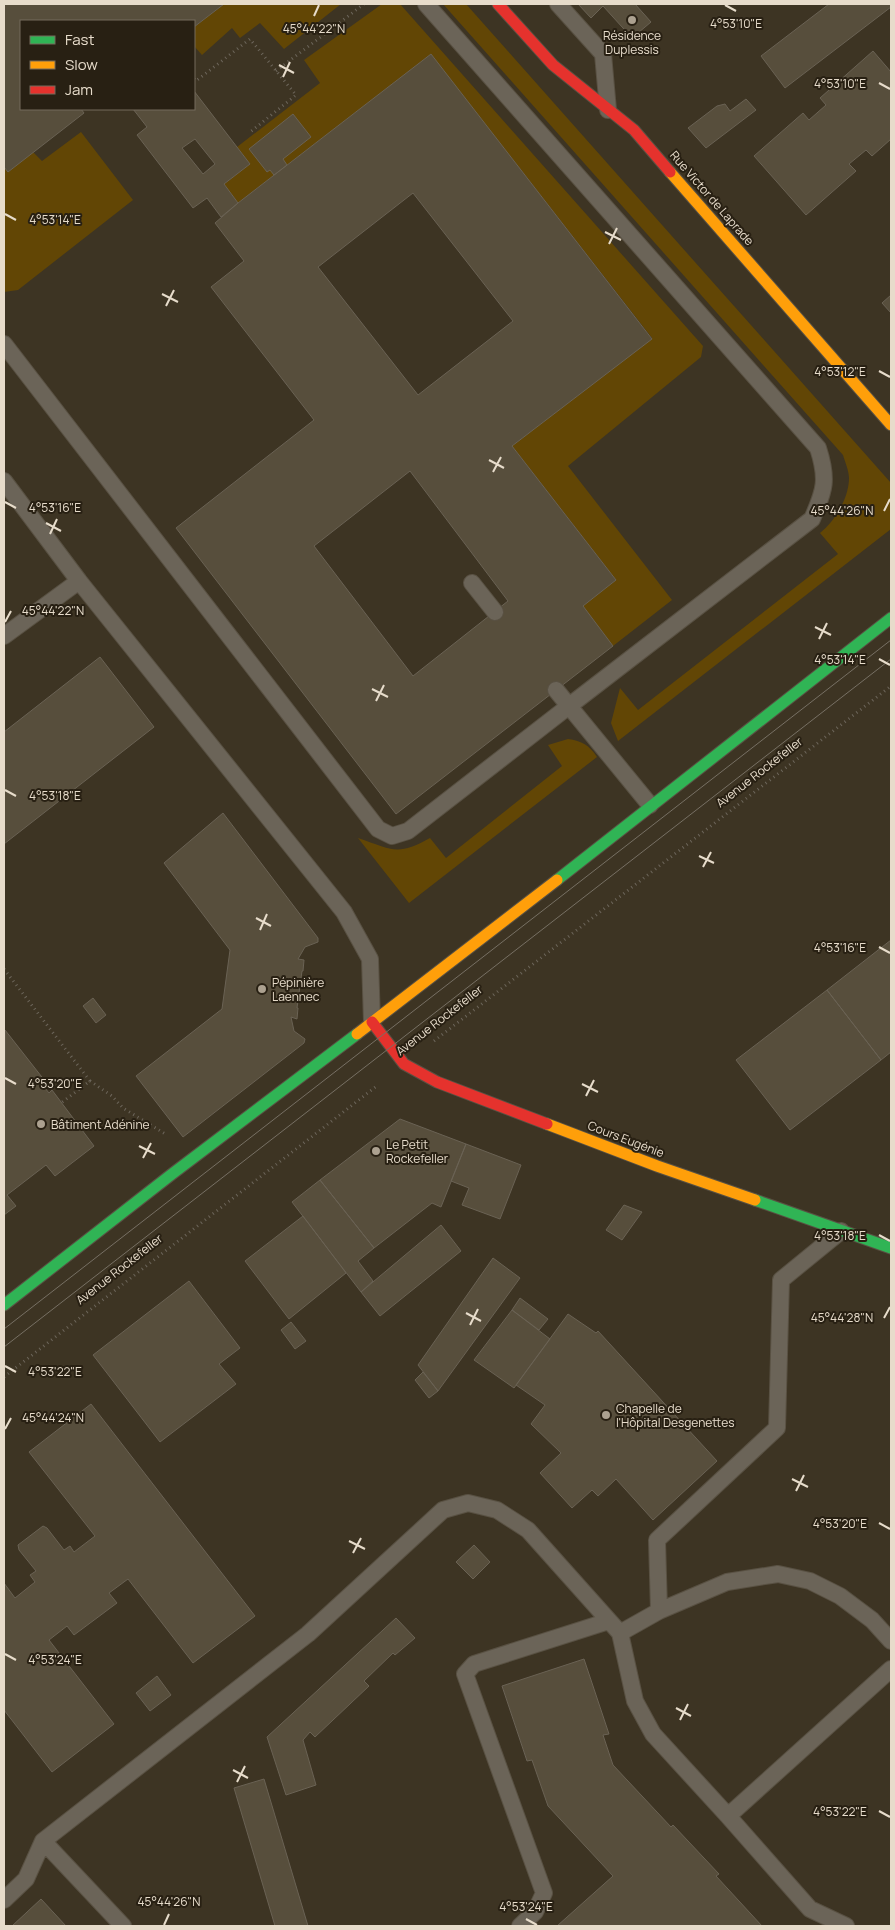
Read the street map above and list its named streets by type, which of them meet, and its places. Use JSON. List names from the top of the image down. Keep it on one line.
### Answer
{"streets":{"street":["Rue Victor de Laprade","Cours Eugénie"],"path":["Avenue Rockefeller"]},"crossings":[["Avenue Rockefeller","Cours Eugénie"]],"places":["Résidence Duplessis","Pépinière Laennec","Bâtiment Adénine","Le Petit Rockefeller","Chapelle de l'Hôpital Desgenettes"],"legend":["Fast","Slow","Jam"],"coordinates":["4°53'10\"E","45°44'22\"N","4°53'14\"E","4°53'12\"E","4°53'16\"E","45°44'26\"N","4°53'18\"E","4°53'20\"E","45°44'28\"N","4°53'22\"E","45°44'24\"N","4°53'24\"E"]}
